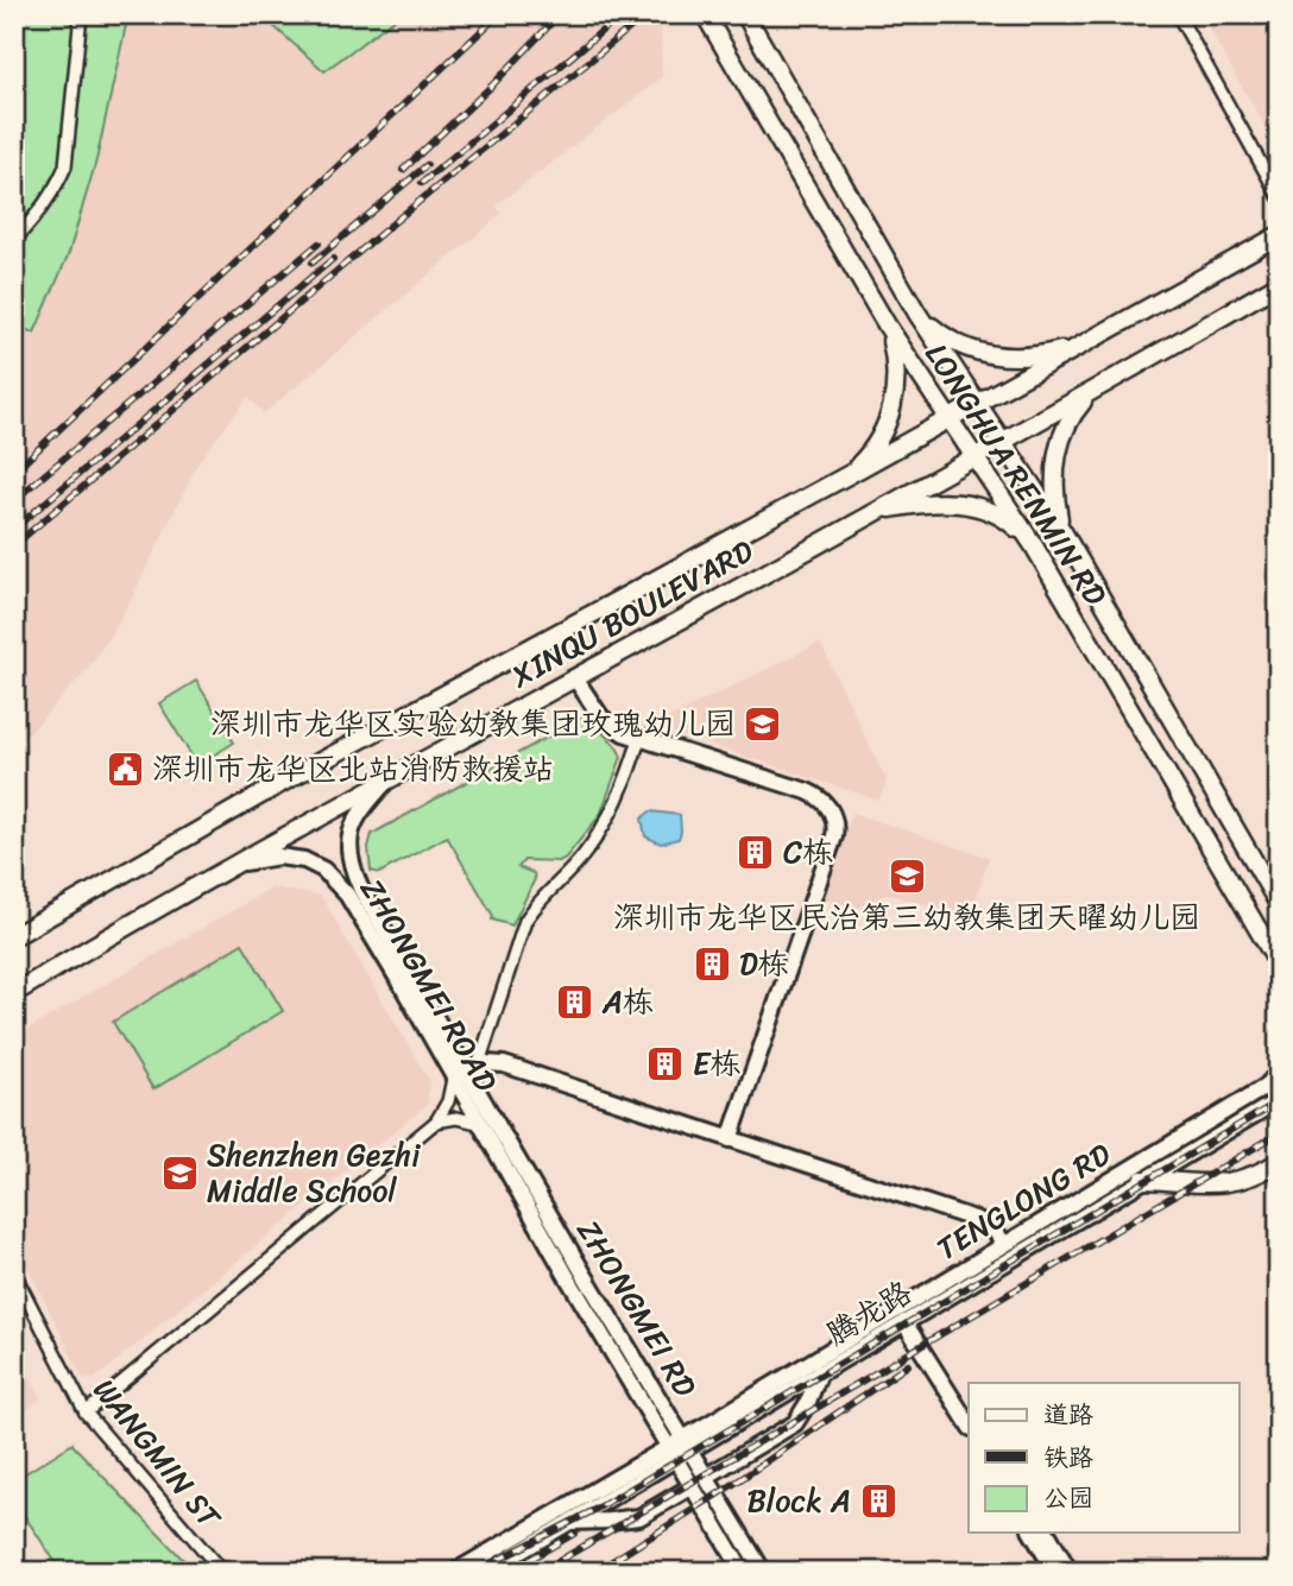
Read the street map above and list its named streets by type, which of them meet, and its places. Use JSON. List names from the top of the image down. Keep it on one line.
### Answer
{"streets":{"main road":["LONGHUA RENMIN RD","XINQU BOULEVARD","ZHONGMEI ROAD","TENGLONG RD","ZHONGMEI RD","腾龙路"],"street":["WANGMIN ST"]},"crossings":[["LONGHUA RENMIN RD","XINQU BOULEVARD"],["XINQU BOULEVARD","ZHONGMEI ROAD"],["ZHONGMEI ROAD","ZHONGMEI RD"],["TENGLONG RD","ZHONGMEI RD"],["TENGLONG RD","腾龙路"]],"places":{"school or university":["深圳市龙华区实验幼教集团玫瑰幼儿园","深圳市龙华区民治第三幼教集团天曜幼儿园","Shenzhen Gezhi Middle School"],"public building":["深圳市龙华区北站消防救援站"],"building":["C栋","D栋","A栋","E栋","Block A"]},"legend":["道路","铁路","公园"]}
